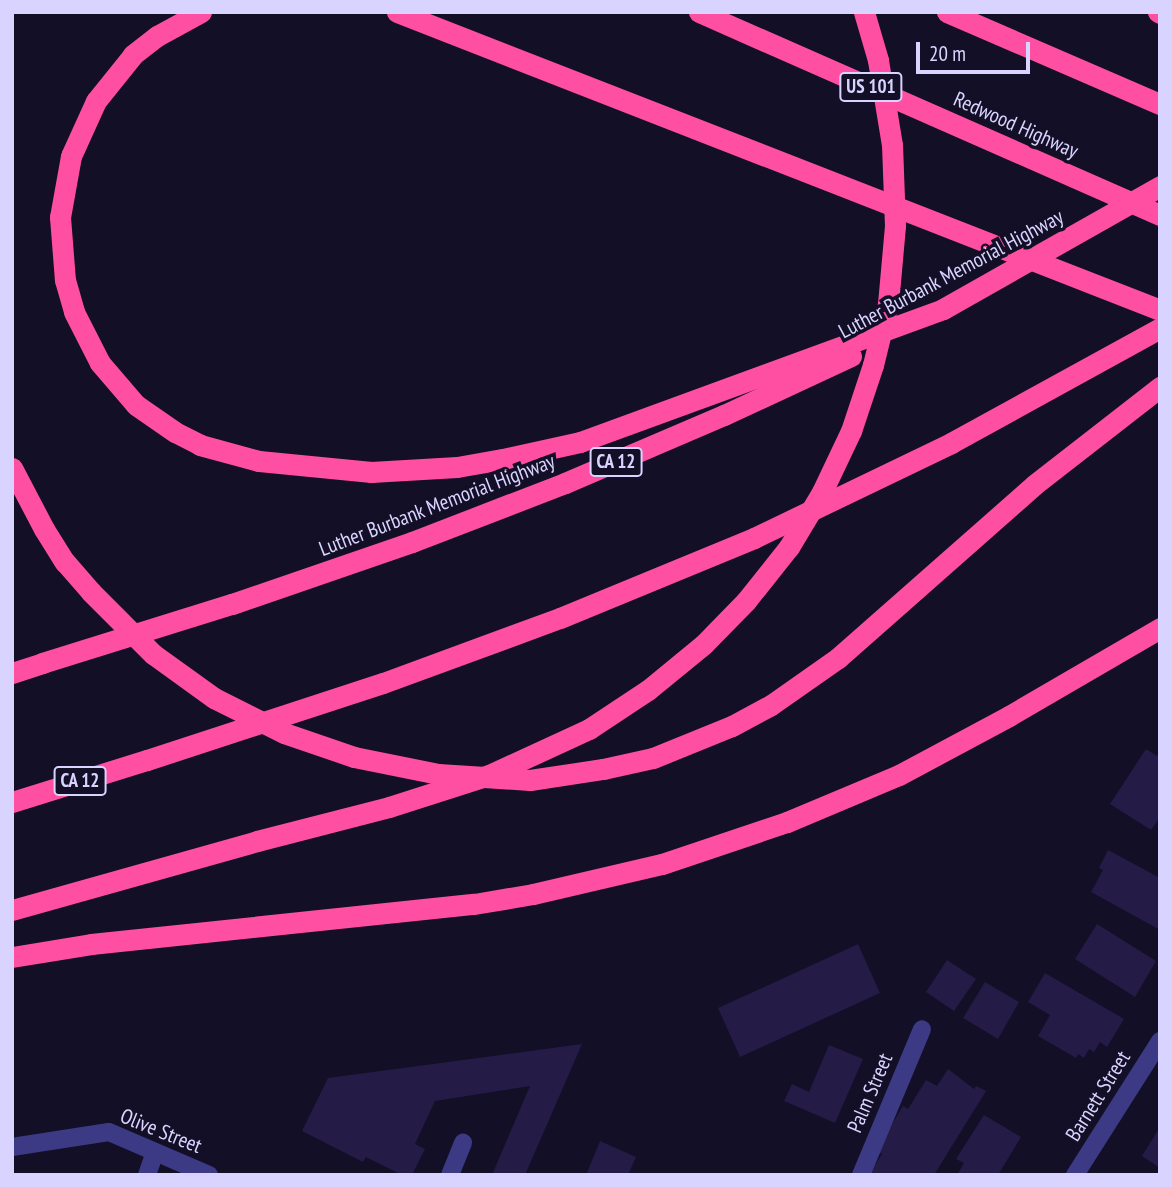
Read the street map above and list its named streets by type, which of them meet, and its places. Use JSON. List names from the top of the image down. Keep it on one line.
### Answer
{"streets":{"highway":["US 101","Redwood Highway","Luther Burbank Memorial Highway","CA 12"],"street":["Palm Street","Barnett Street","Olive Street"]},"scale_bar":"20 m"}
